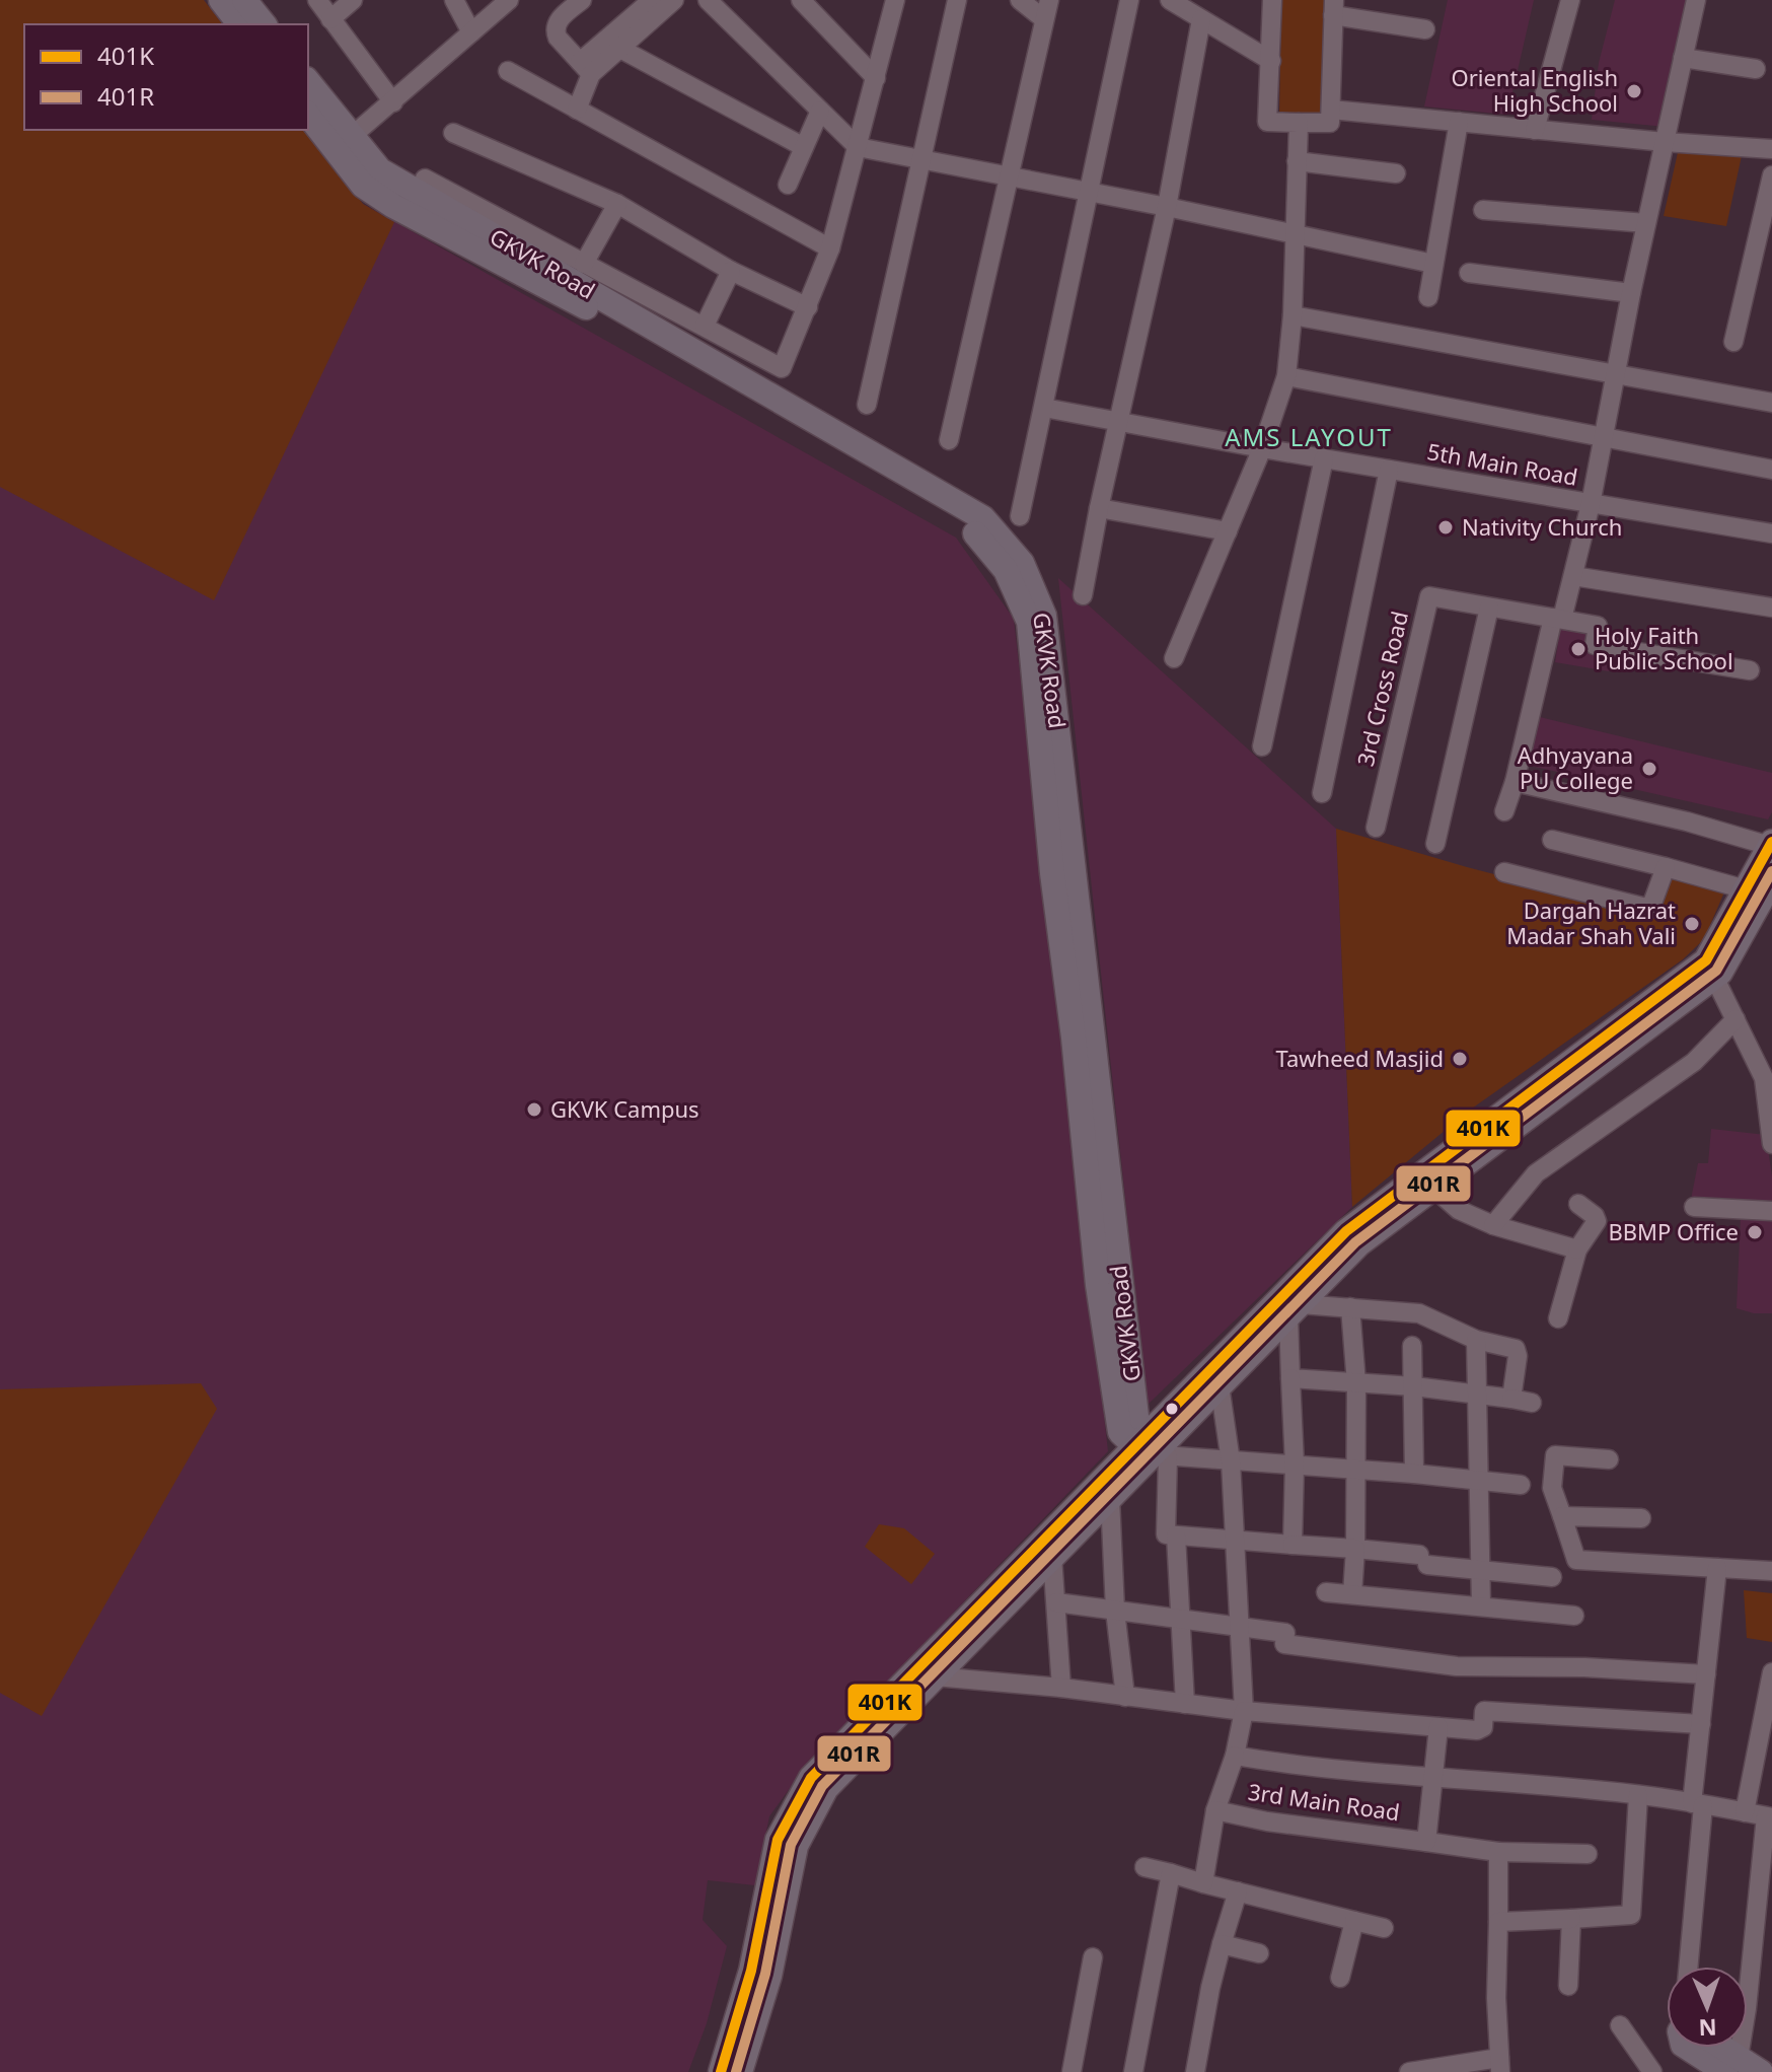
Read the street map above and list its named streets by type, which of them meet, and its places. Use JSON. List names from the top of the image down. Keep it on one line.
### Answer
{"streets":{"main road":["GKVK Road"],"street":["5th Main Road","3rd Cross Road","3rd Main Road"]},"districts":["AMS LAYOUT"],"places":["Oriental English High School","Nativity Church","Holy Faith Public School","Adhyayana PU College","Dargah Hazrat Madar Shah Vali","Tawheed Masjid","GKVK Campus","BBMP Office"],"lines":["transit line 401K","transit line 401R"],"legend":["401K","401R"],"north":"bottom"}
